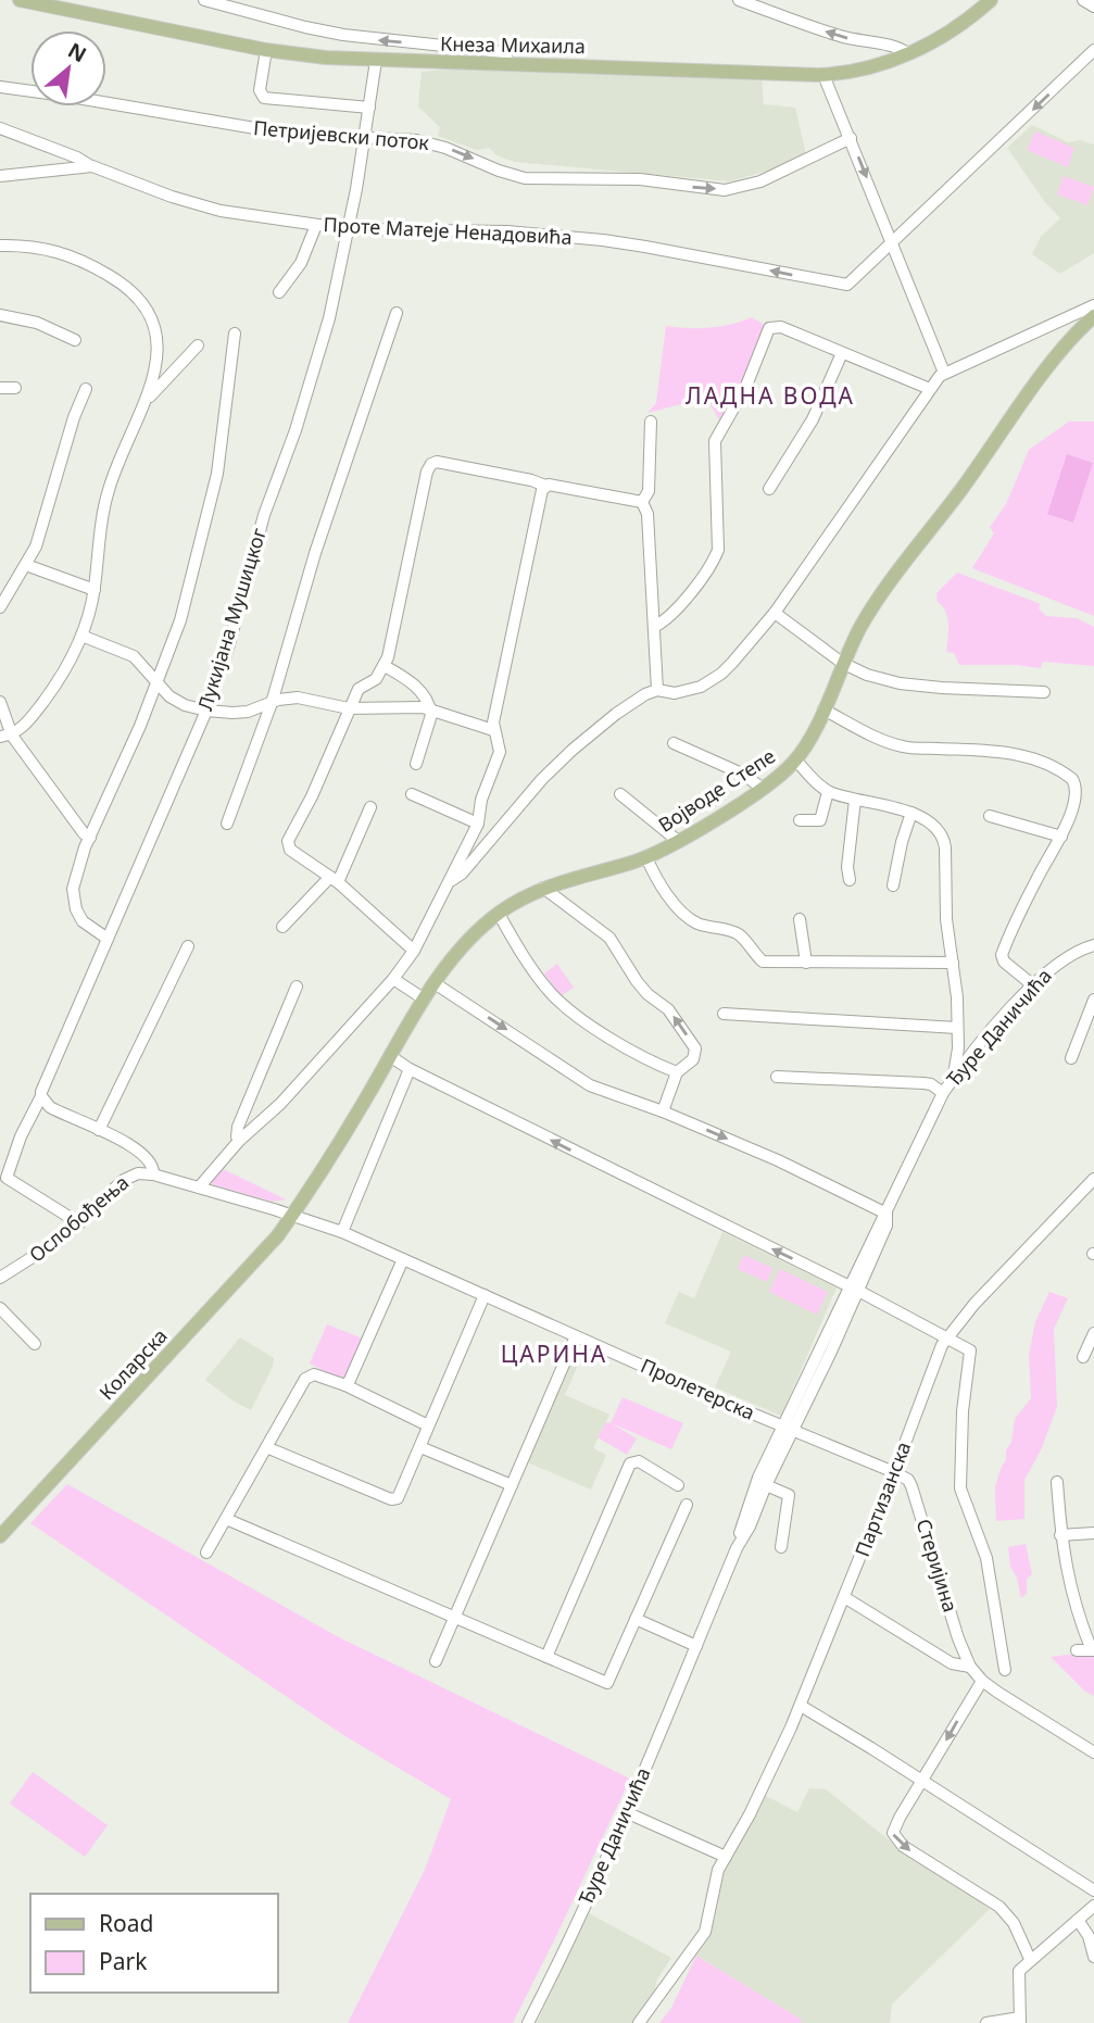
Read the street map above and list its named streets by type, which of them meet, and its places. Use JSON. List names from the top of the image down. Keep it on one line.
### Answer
{"streets":{"main road":["Кнеза Михаила","Војводе Степе","Коларска"],"street":["Петријевски поток","Проте Матеје Ненадовића","Лукијана Мушицког","Ђуре Даничића","Ослобођења","Пролетерска","Партизанска","Стеријина"]},"crossings":[["Кнеза Михаила","Лукијана Мушицког"],["Петријевски поток","Лукијана Мушицког"],["Проте Матеје Ненадовића","Лукијана Мушицког"],["Војводе Степе","Ослобођења"],["Војводе Степе","Коларска"],["Војводе Степе","Пролетерска"],["Ђуре Даничића","Пролетерска"],["Ослобођења","Коларска"],["Ослобођења","Пролетерска"],["Коларска","Пролетерска"],["Пролетерска","Партизанска"],["Пролетерска","Стеријина"],["Партизанска","Стеријина"]],"one_way":["Петријевски поток","Проте Матеје Ненадовића"],"districts":["ЛАДНА ВОДА","ЦАРИНА"],"legend":["Road","Park"],"north":"top right"}
